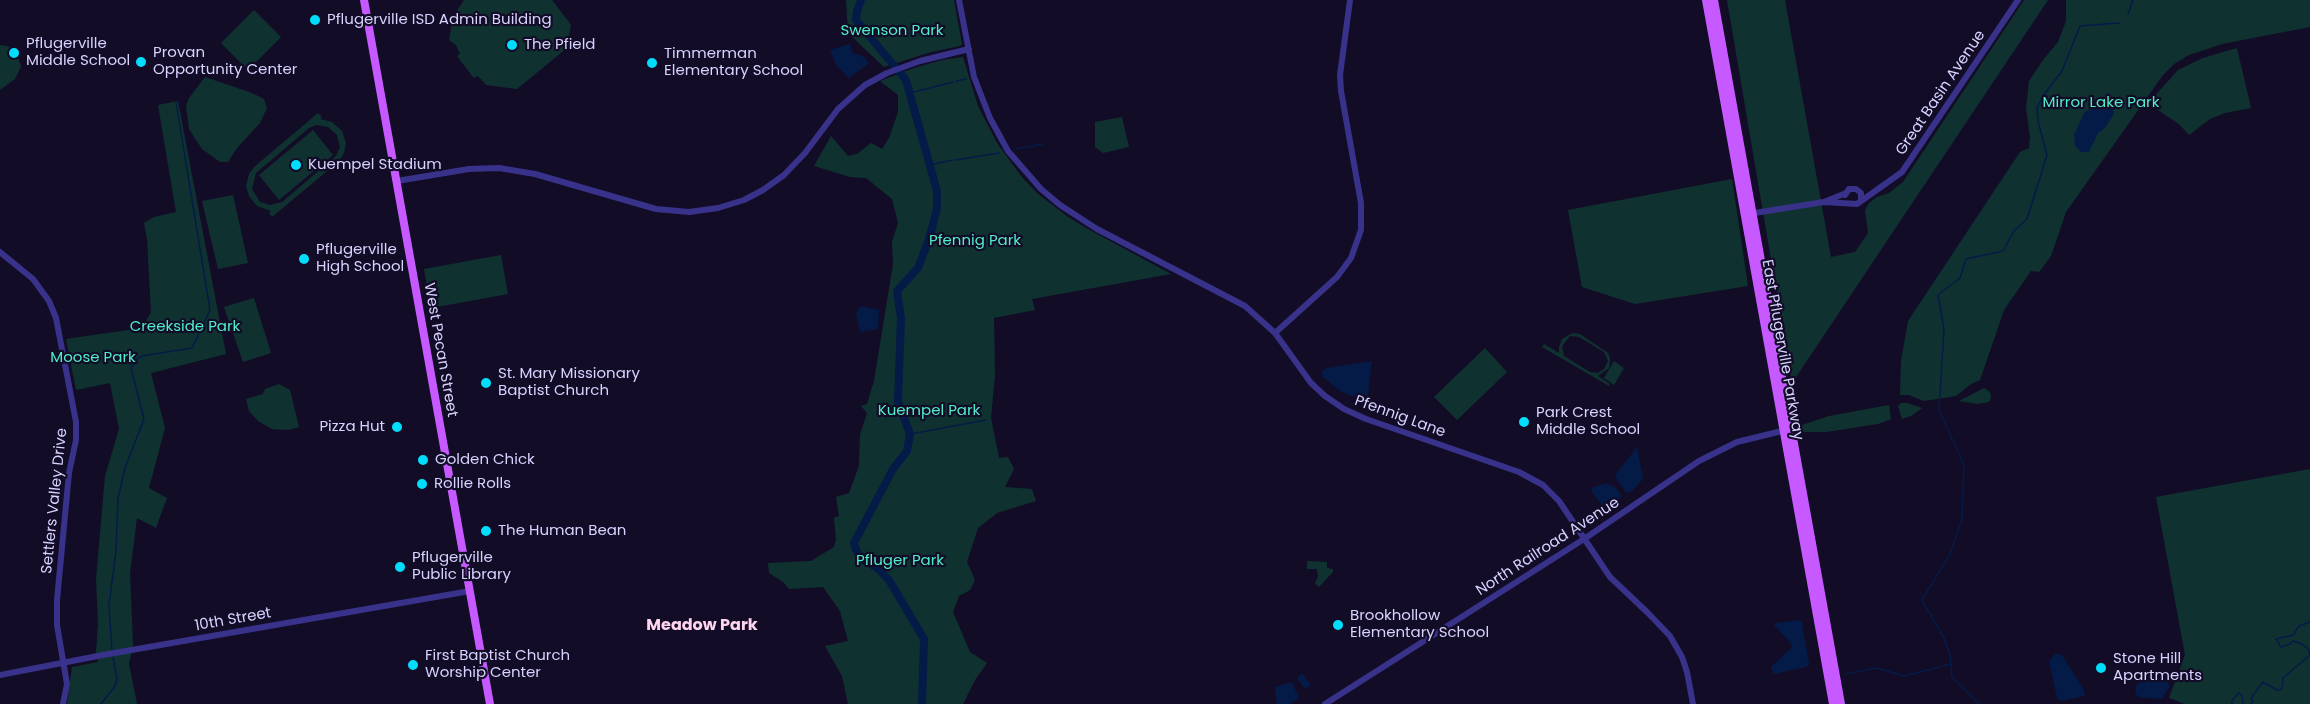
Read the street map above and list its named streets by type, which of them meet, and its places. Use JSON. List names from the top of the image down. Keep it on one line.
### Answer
{"streets":{"main road":["West Pecan Street","East Pflugerville Parkway"],"street":["Great Basin Avenue","Pfennig Lane","Settlers Valley Drive","North Railroad Avenue","10th Street"]},"crossings":[["West Pecan Street","10th Street"],["East Pflugerville Parkway","North Railroad Avenue"],["Pfennig Lane","North Railroad Avenue"],["Settlers Valley Drive","10th Street"]],"districts":["Meadow Park"],"parks":["Swenson Park","Mirror Lake Park","Pfennig Park","Creekside Park","Moose Park","Kuempel Park","Pfluger Park"],"places":["Pflugerville ISD Admin Building","The Pfield","Pflugerville Middle School","Provan Opportunity Center","Timmerman Elementary School","Kuempel Stadium","Pflugerville High School","St. Mary Missionary Baptist Church","Park Crest Middle School","Pizza Hut","Golden Chick","Rollie Rolls","The Human Bean","Pflugerville Public Library","Brookhollow Elementary School","First Baptist Church Worship Center","Stone Hill Apartments"]}
